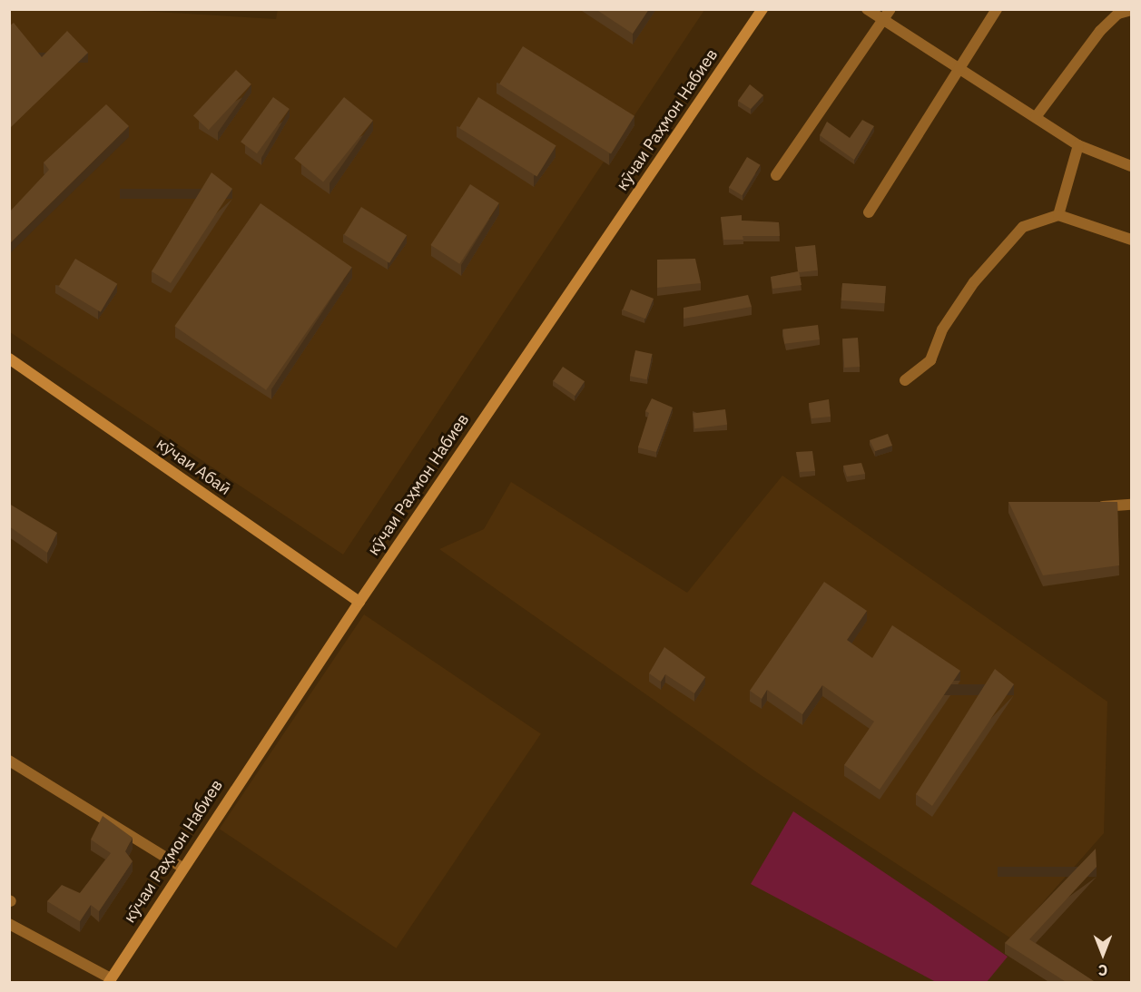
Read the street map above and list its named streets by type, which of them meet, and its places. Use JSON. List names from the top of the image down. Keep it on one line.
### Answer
{"streets":{"main road":["кӯчаи Раҳмон Набиев","кӯчаи Абаӣ"]},"crossings":[["кӯчаи Раҳмон Набиев","кӯчаи Абаӣ"]],"north":"bottom"}
